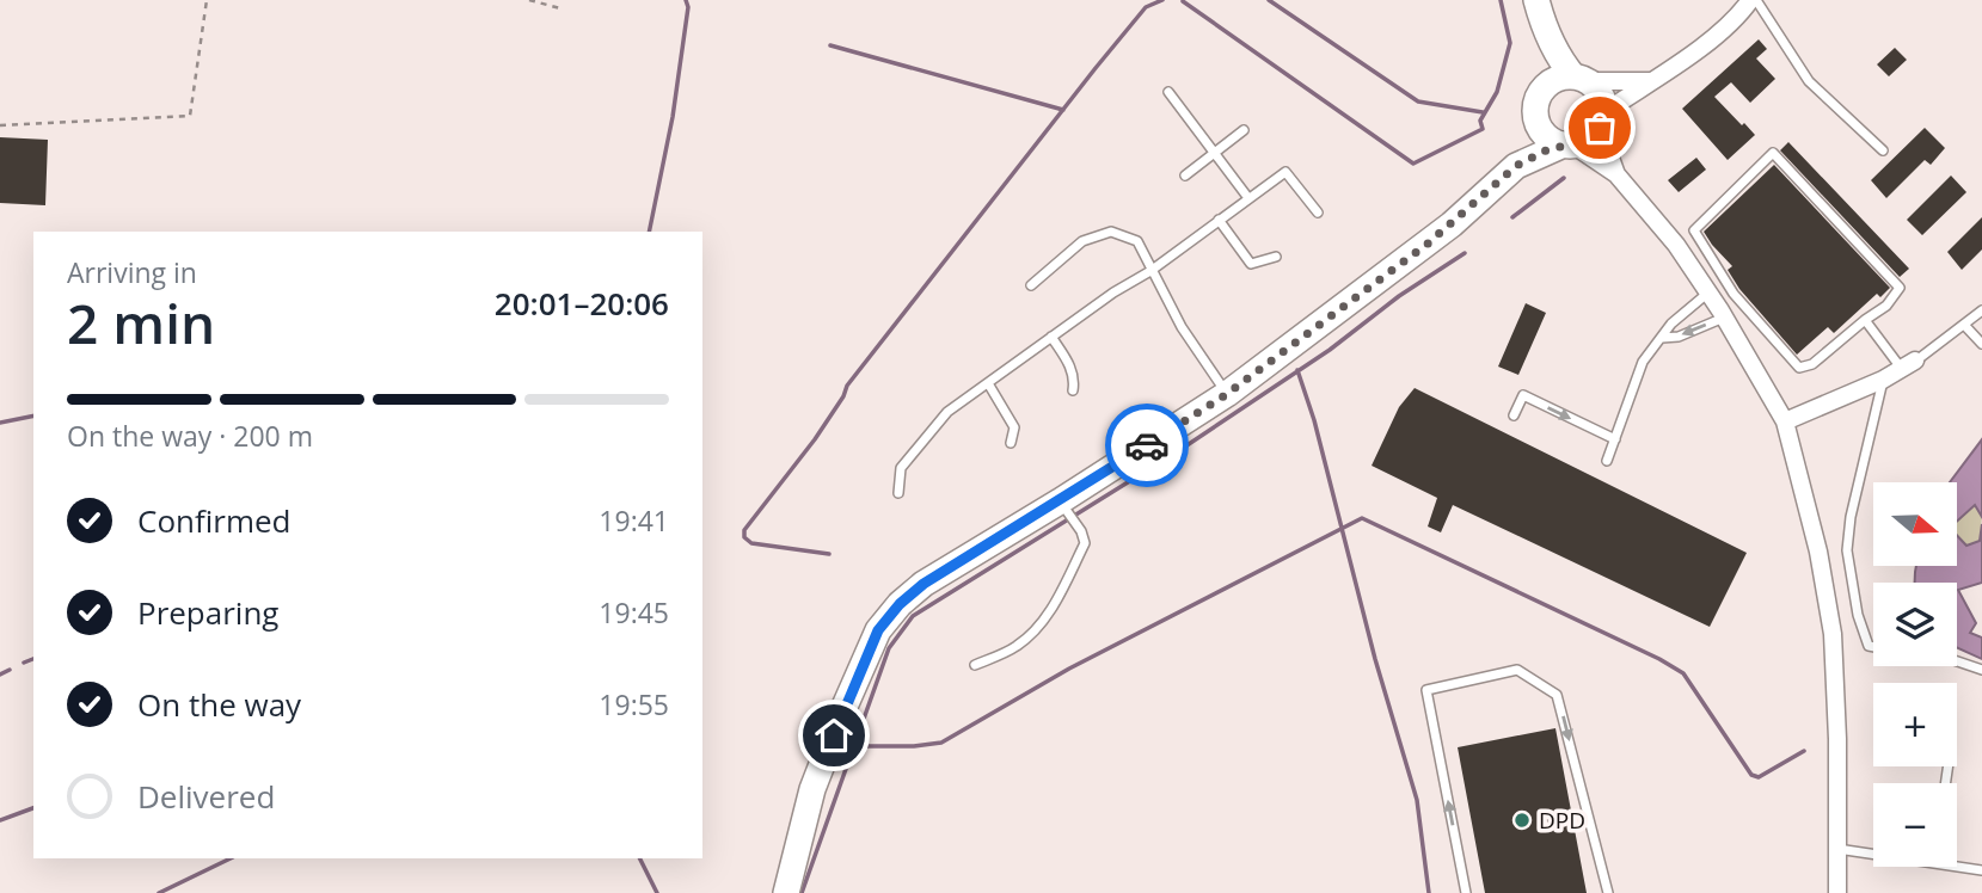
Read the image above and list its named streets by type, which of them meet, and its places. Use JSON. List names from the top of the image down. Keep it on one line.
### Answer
{"places":["DPD"],"north":"right","page":{"heading":["2 min","Arriving in","20:01–20:06"],"bar":"On the way · 200 m","list":[["Confirmed","19:41"],["Preparing","19:45"],["On the way","19:55"],"Delivered"],"map_buttons":["+","−"]}}
